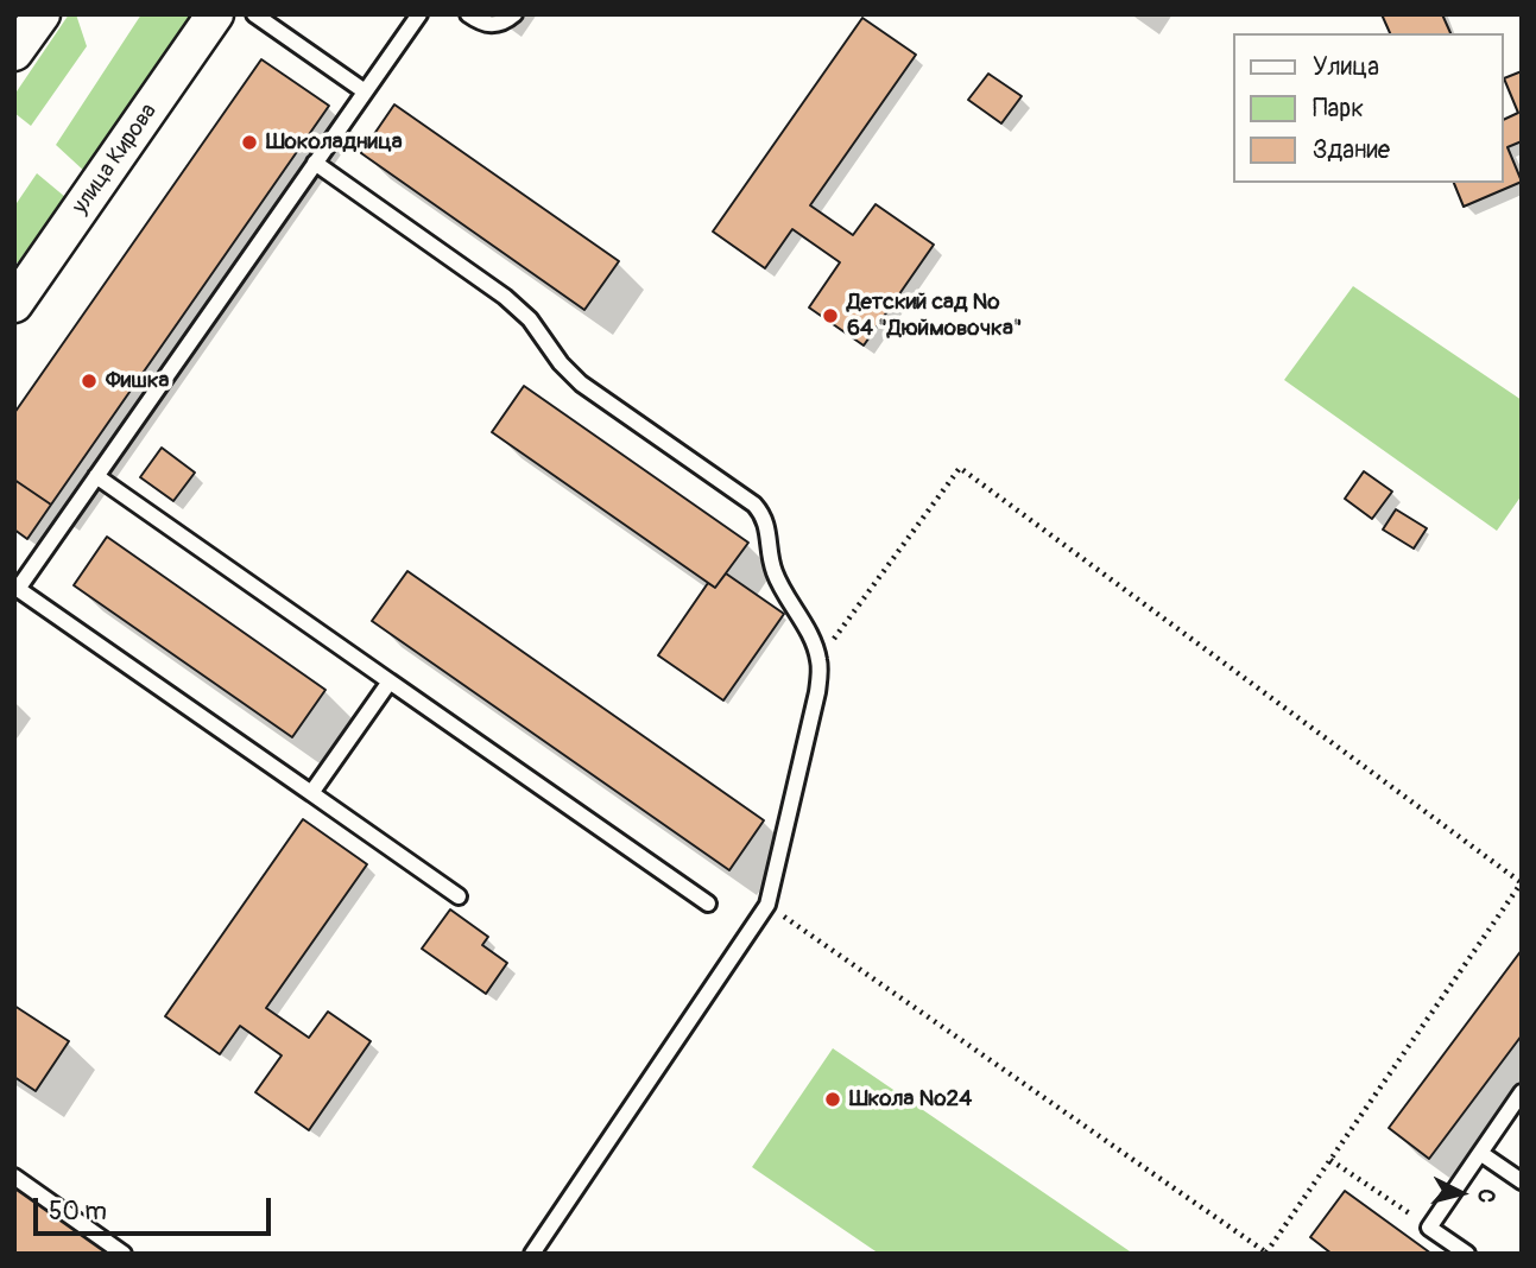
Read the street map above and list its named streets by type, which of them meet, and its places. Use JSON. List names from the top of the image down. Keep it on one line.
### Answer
{"streets":{"street":["улица Кирова"]},"places":["Шоколадница","Детский сад № 64 \"Дюймовочка\"","Фишка","Школа №24"],"legend":["Улица","Парк","Здание"],"scale_bar":"50 m","north":"right"}
